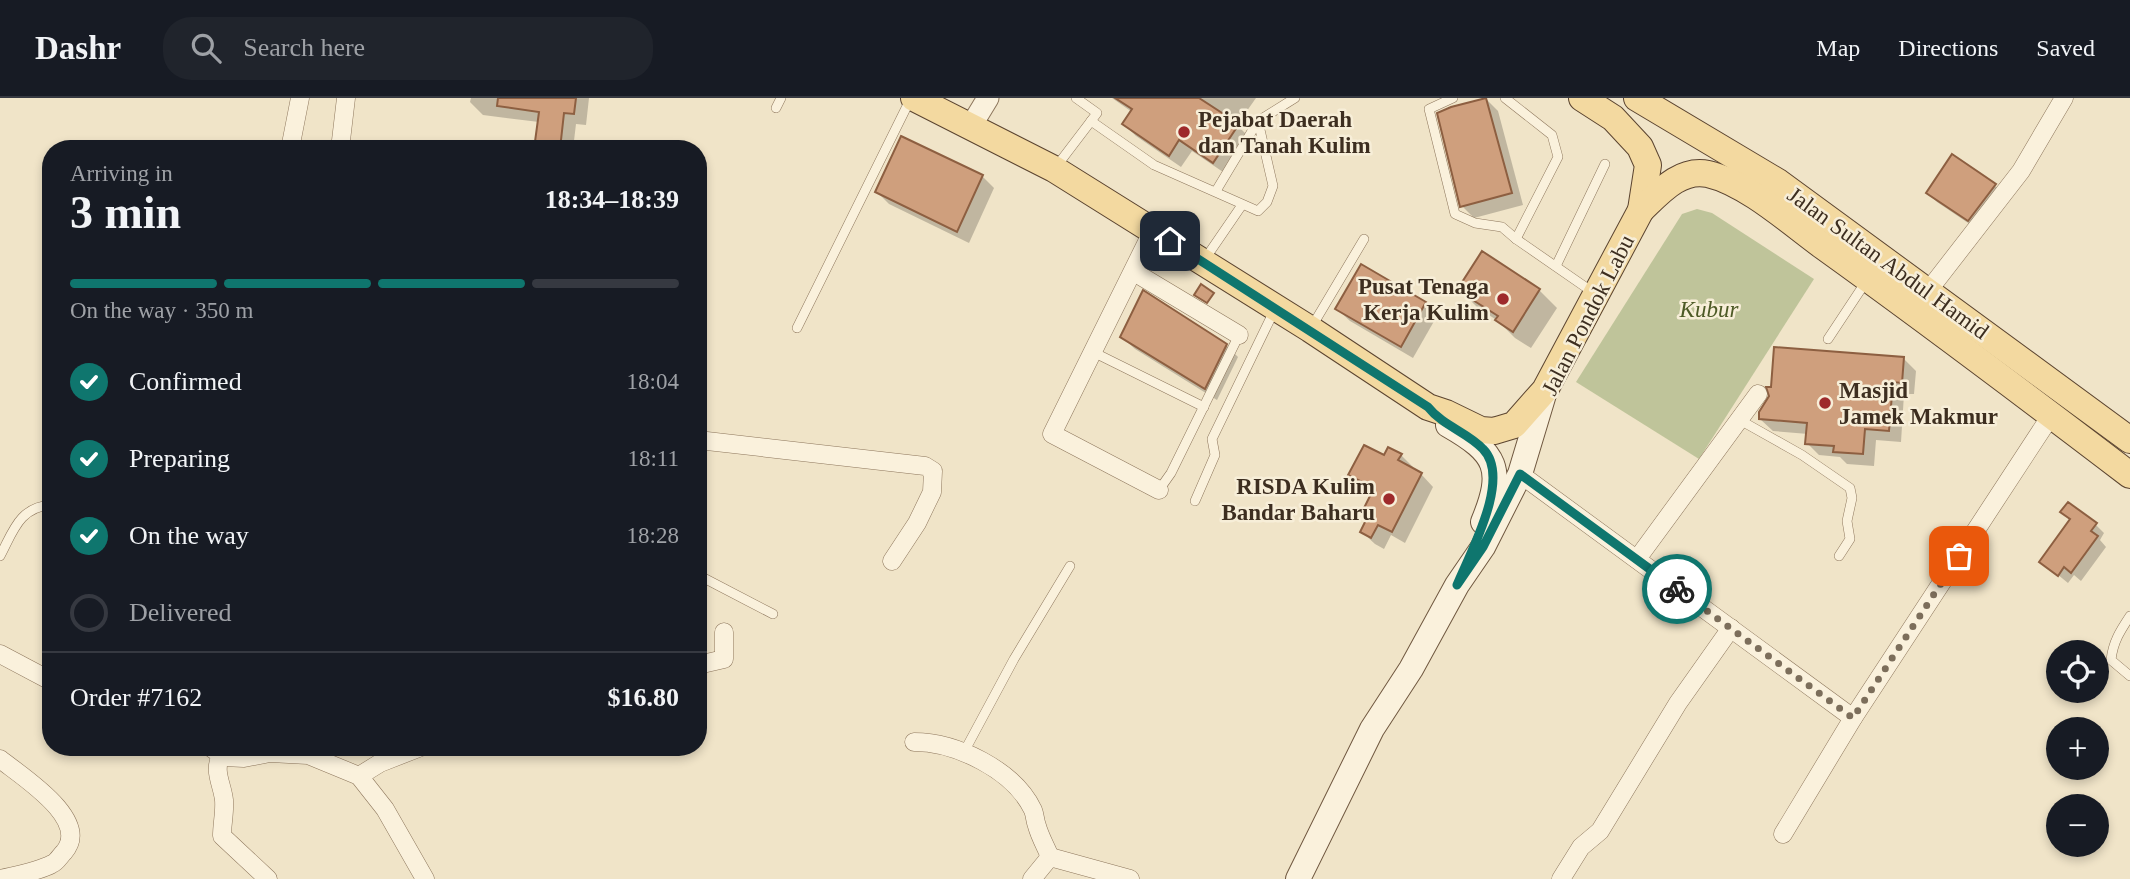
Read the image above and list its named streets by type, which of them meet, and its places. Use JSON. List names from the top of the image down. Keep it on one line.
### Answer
{"streets":{"main road":["Jalan Sultan Abdul Hamid","Jalan Pondok Labu"]},"crossings":[["Jalan Sultan Abdul Hamid","Jalan Pondok Labu"]],"parks":["Kubur"],"places":["Pejabat Daerah dan Tanah Kulim","Pusat Tenaga Kerja Kulim","Masjid Jamek Makmur","RISDA Kulim Bandar Baharu"],"page":{"header":"Dashr","search":"Search here","nav":["Map","Directions","Saved"],"heading":["3 min","Arriving in","18:34–18:39"],"panel":["Order #7162","$16.80"],"bar":"On the way · 350 m","list":[["Confirmed","18:04"],["Preparing","18:11"],["On the way","18:28"],"Delivered"],"map_buttons":["+","−"]}}
